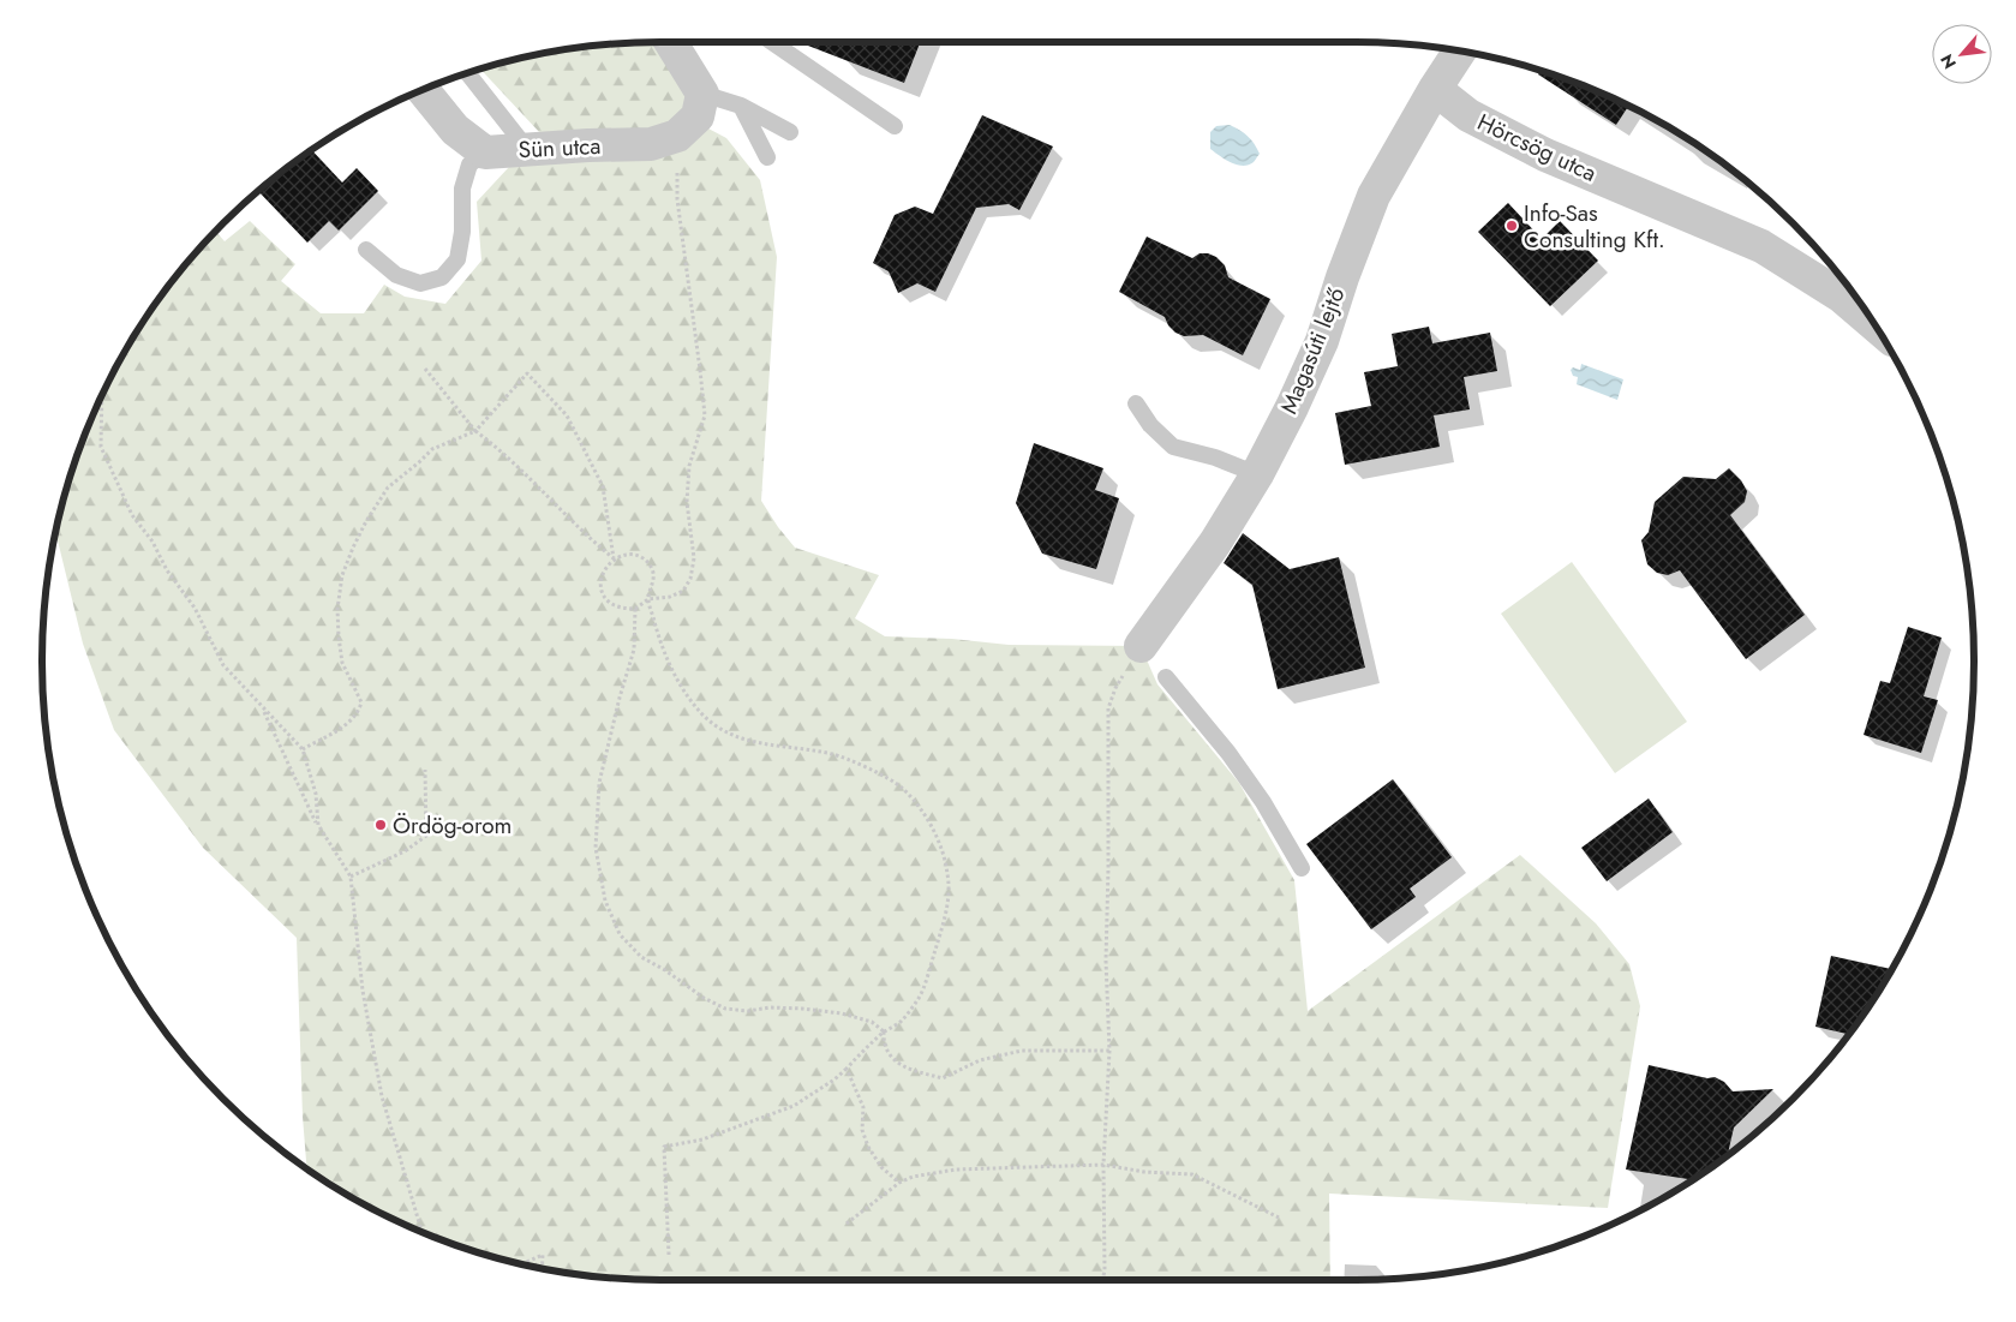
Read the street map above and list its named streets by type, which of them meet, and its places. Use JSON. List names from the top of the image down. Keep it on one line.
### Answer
{"streets":{"street":["Sün utca","Hörcsög utca","Magasúti lejtő"]},"crossings":[["Hörcsög utca","Magasúti lejtő"]],"places":["Info-Sas Consulting Kft.","Ördög-orom"],"north":"bottom left"}
